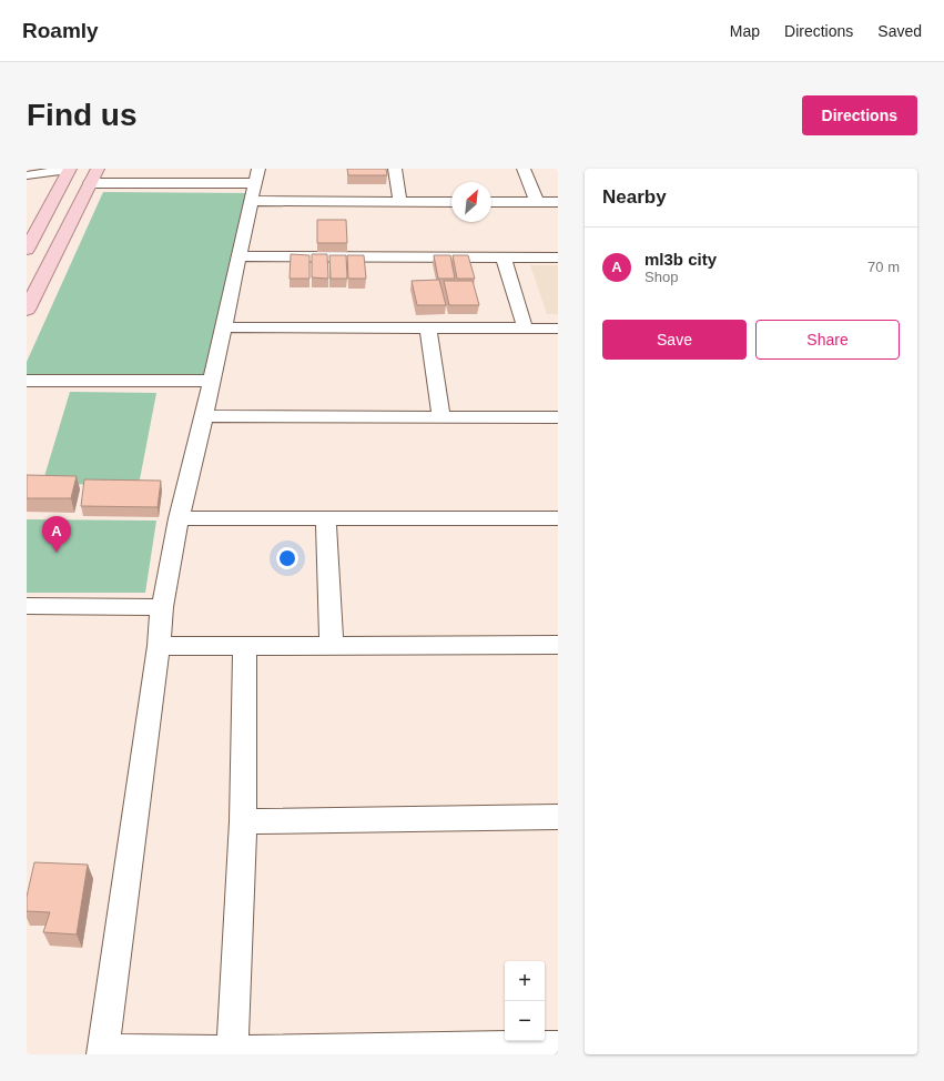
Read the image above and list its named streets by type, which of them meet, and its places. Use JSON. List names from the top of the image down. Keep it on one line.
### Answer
{"north":"top right","page":{"header":"Roamly","nav":["Map","Directions","Saved"],"buttons":["Directions",["Save","Share"]],"title":"Find us","heading":"Nearby","list":[{"mark":"A","name":"ml3b city","note":"Shop","value":"70 m"}],"pins":"A","map_buttons":["+","−"]}}
